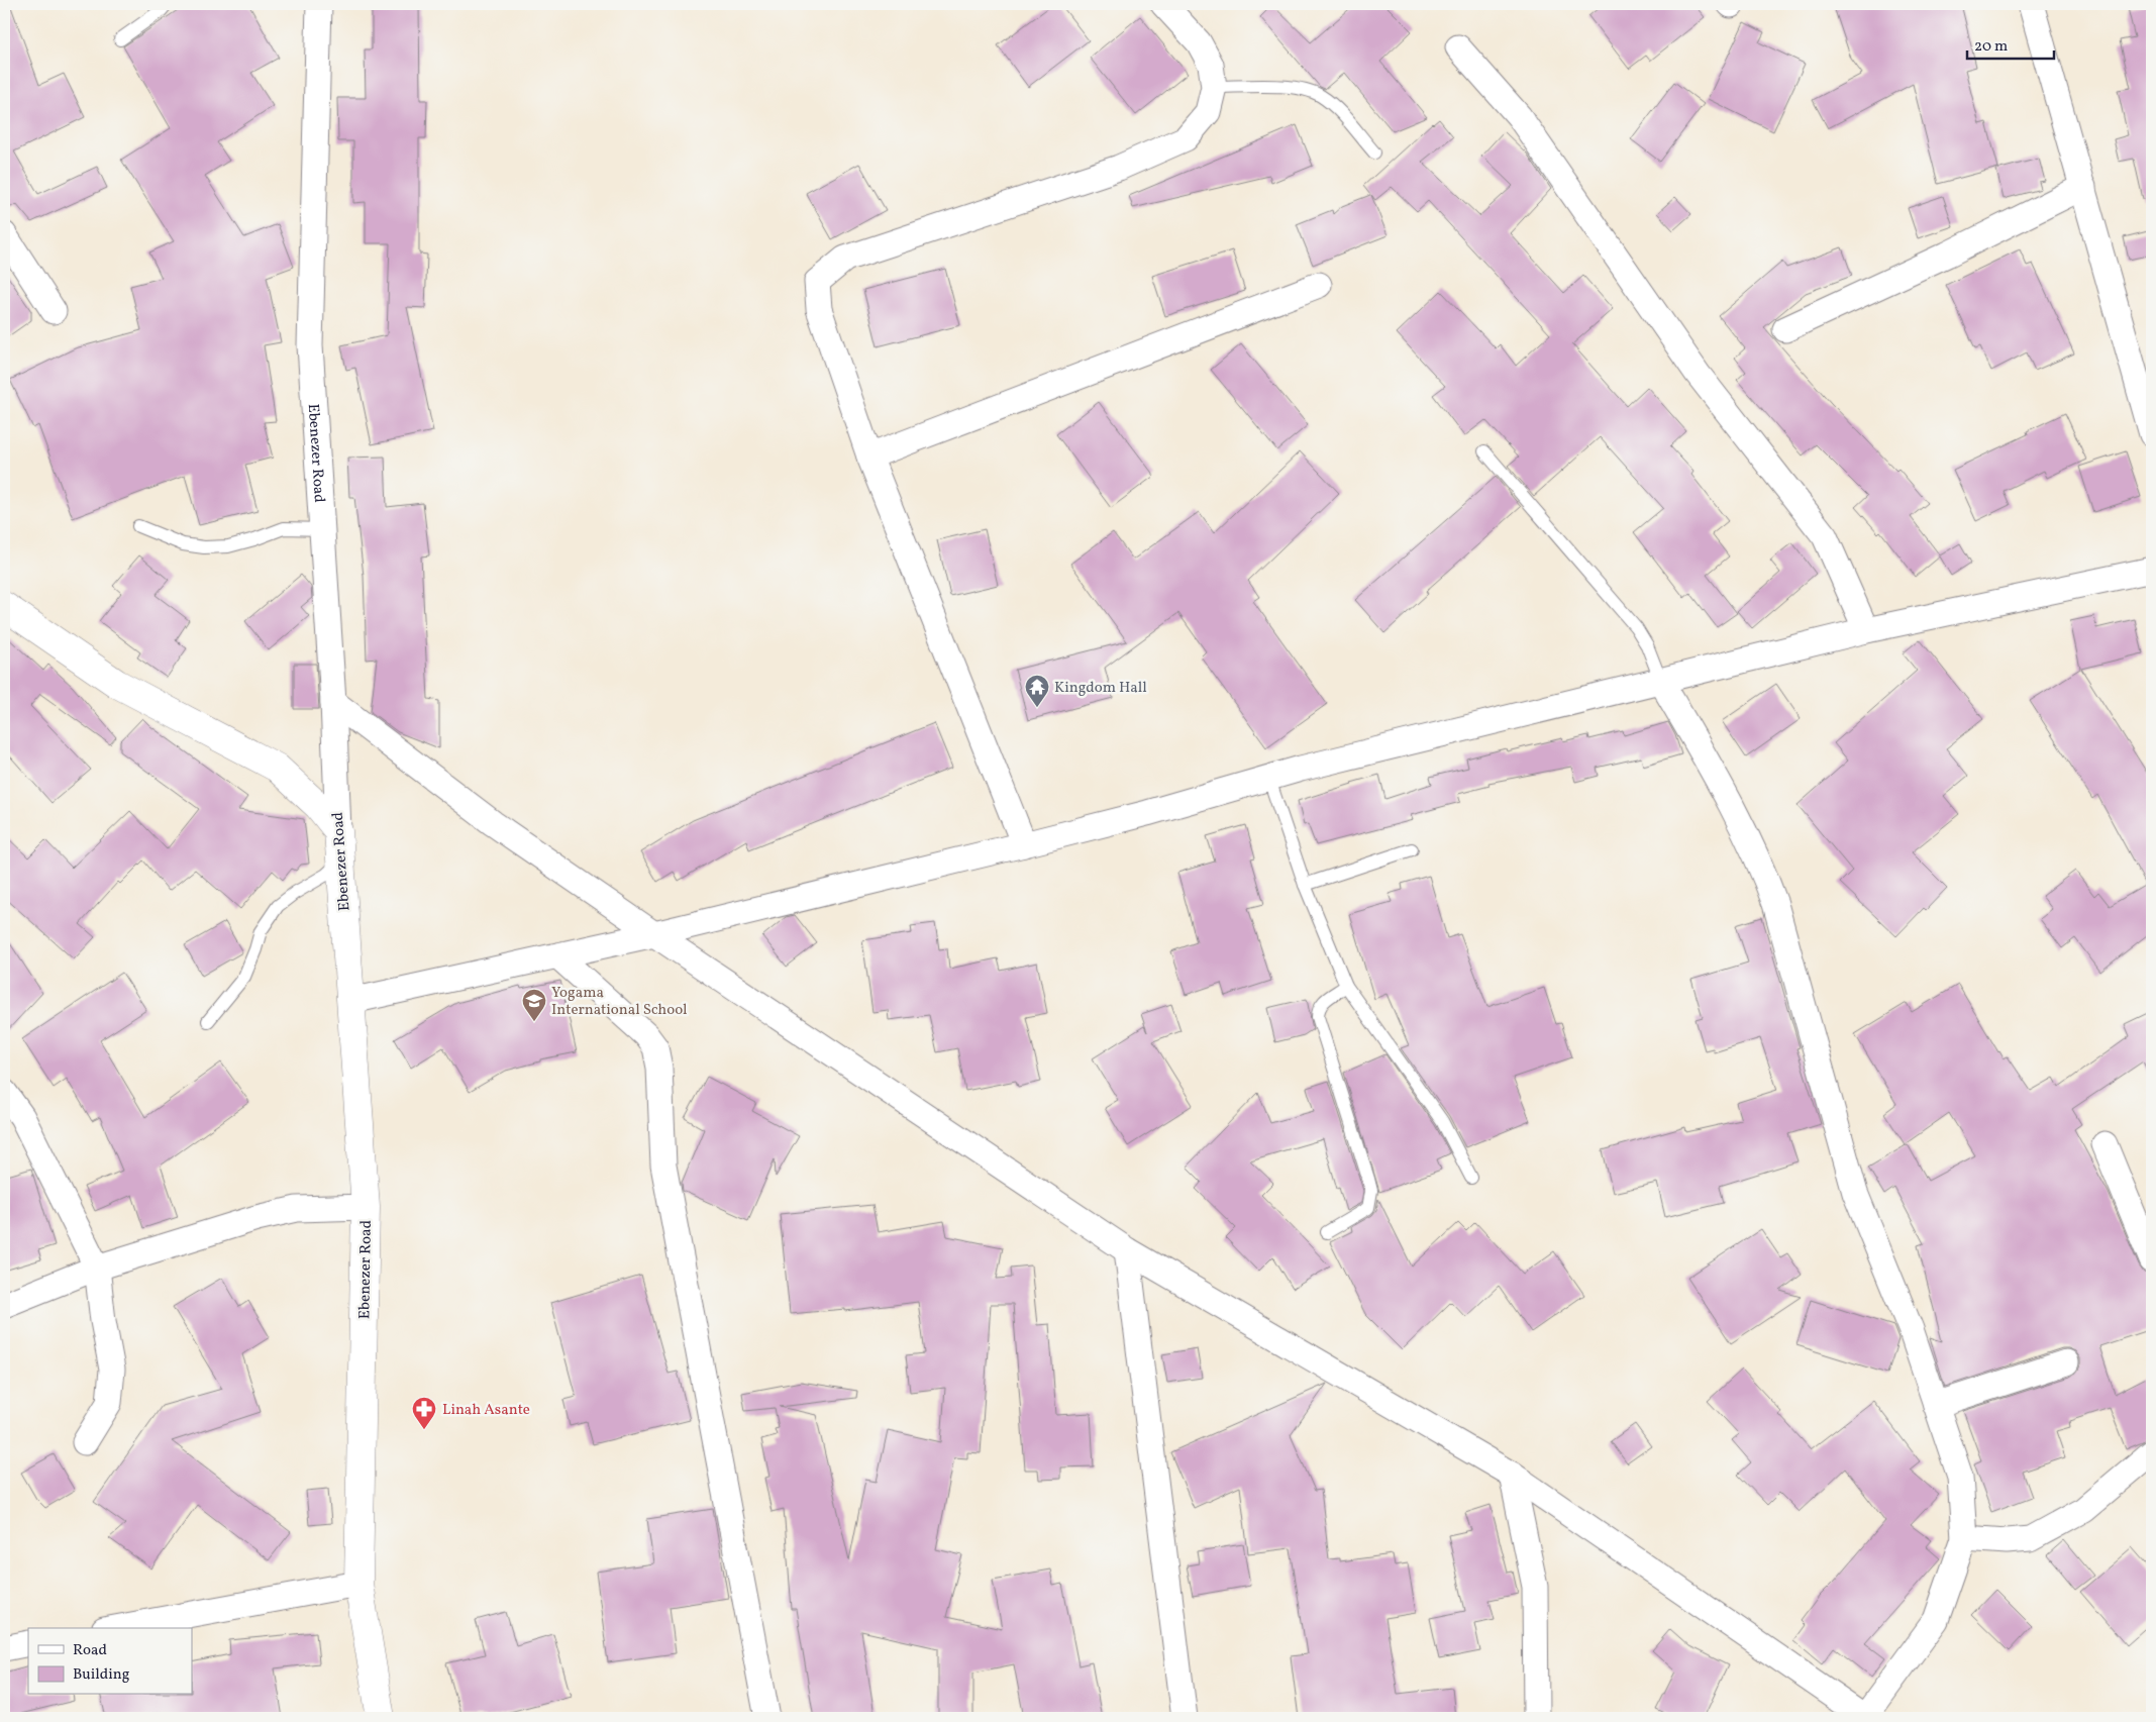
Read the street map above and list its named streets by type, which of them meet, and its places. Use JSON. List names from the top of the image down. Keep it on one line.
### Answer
{"streets":{"street":["Ebenezer Road"]},"places":{"temple":["Kingdom Hall"],"school or university":["Yogama International School"],"pharmacy":["Linah Asante"]},"legend":["Road","Building"],"scale_bar":"20 m"}
